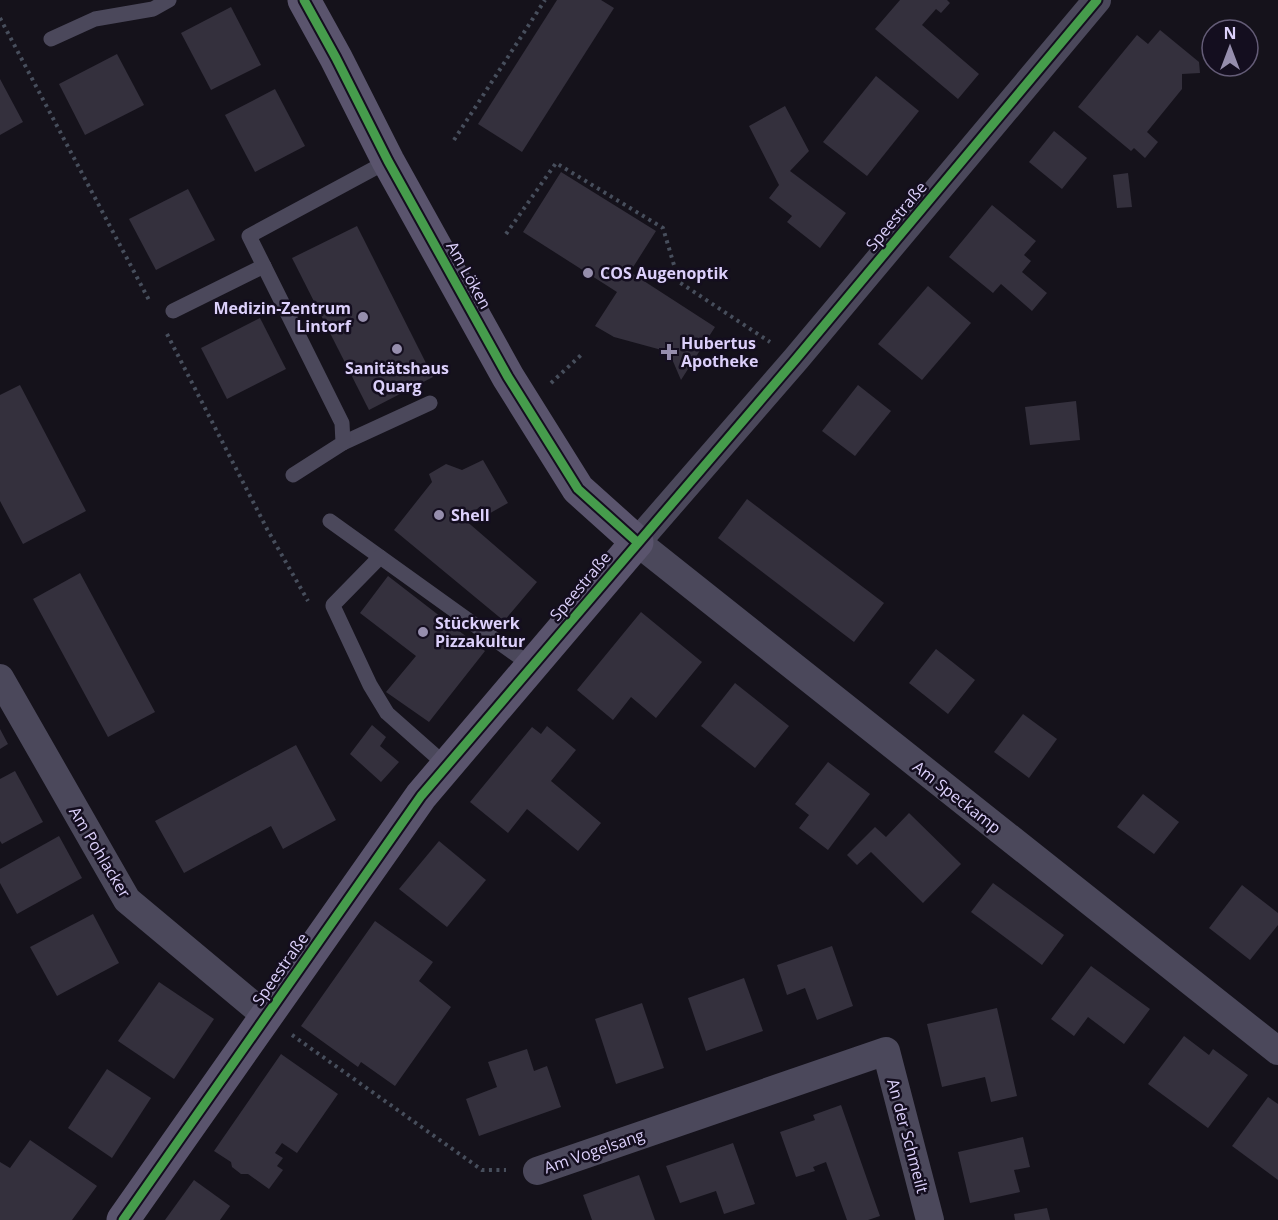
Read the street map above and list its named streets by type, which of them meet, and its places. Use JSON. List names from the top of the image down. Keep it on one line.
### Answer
{"streets":{"street":["Speestraße","Am Löken","Am Speckamp","Am Pohlacker","An der Schmeilt","Am Vogelsang"]},"crossings":[["Speestraße","Am Löken"],["Speestraße","Am Speckamp"],["Speestraße","Am Pohlacker"],["Speestraße","Am Vogelsang"],["Am Löken","Am Speckamp"],["Am Pohlacker","Am Vogelsang"],["An der Schmeilt","Am Vogelsang"]],"places":{"other":["COS Augenoptik","Medizin-Zentrum Lintorf","Sanitätshaus Quarg","Shell","Stückwerk Pizzakultur"],"health":["Hubertus Apotheke"]},"north":"top"}
